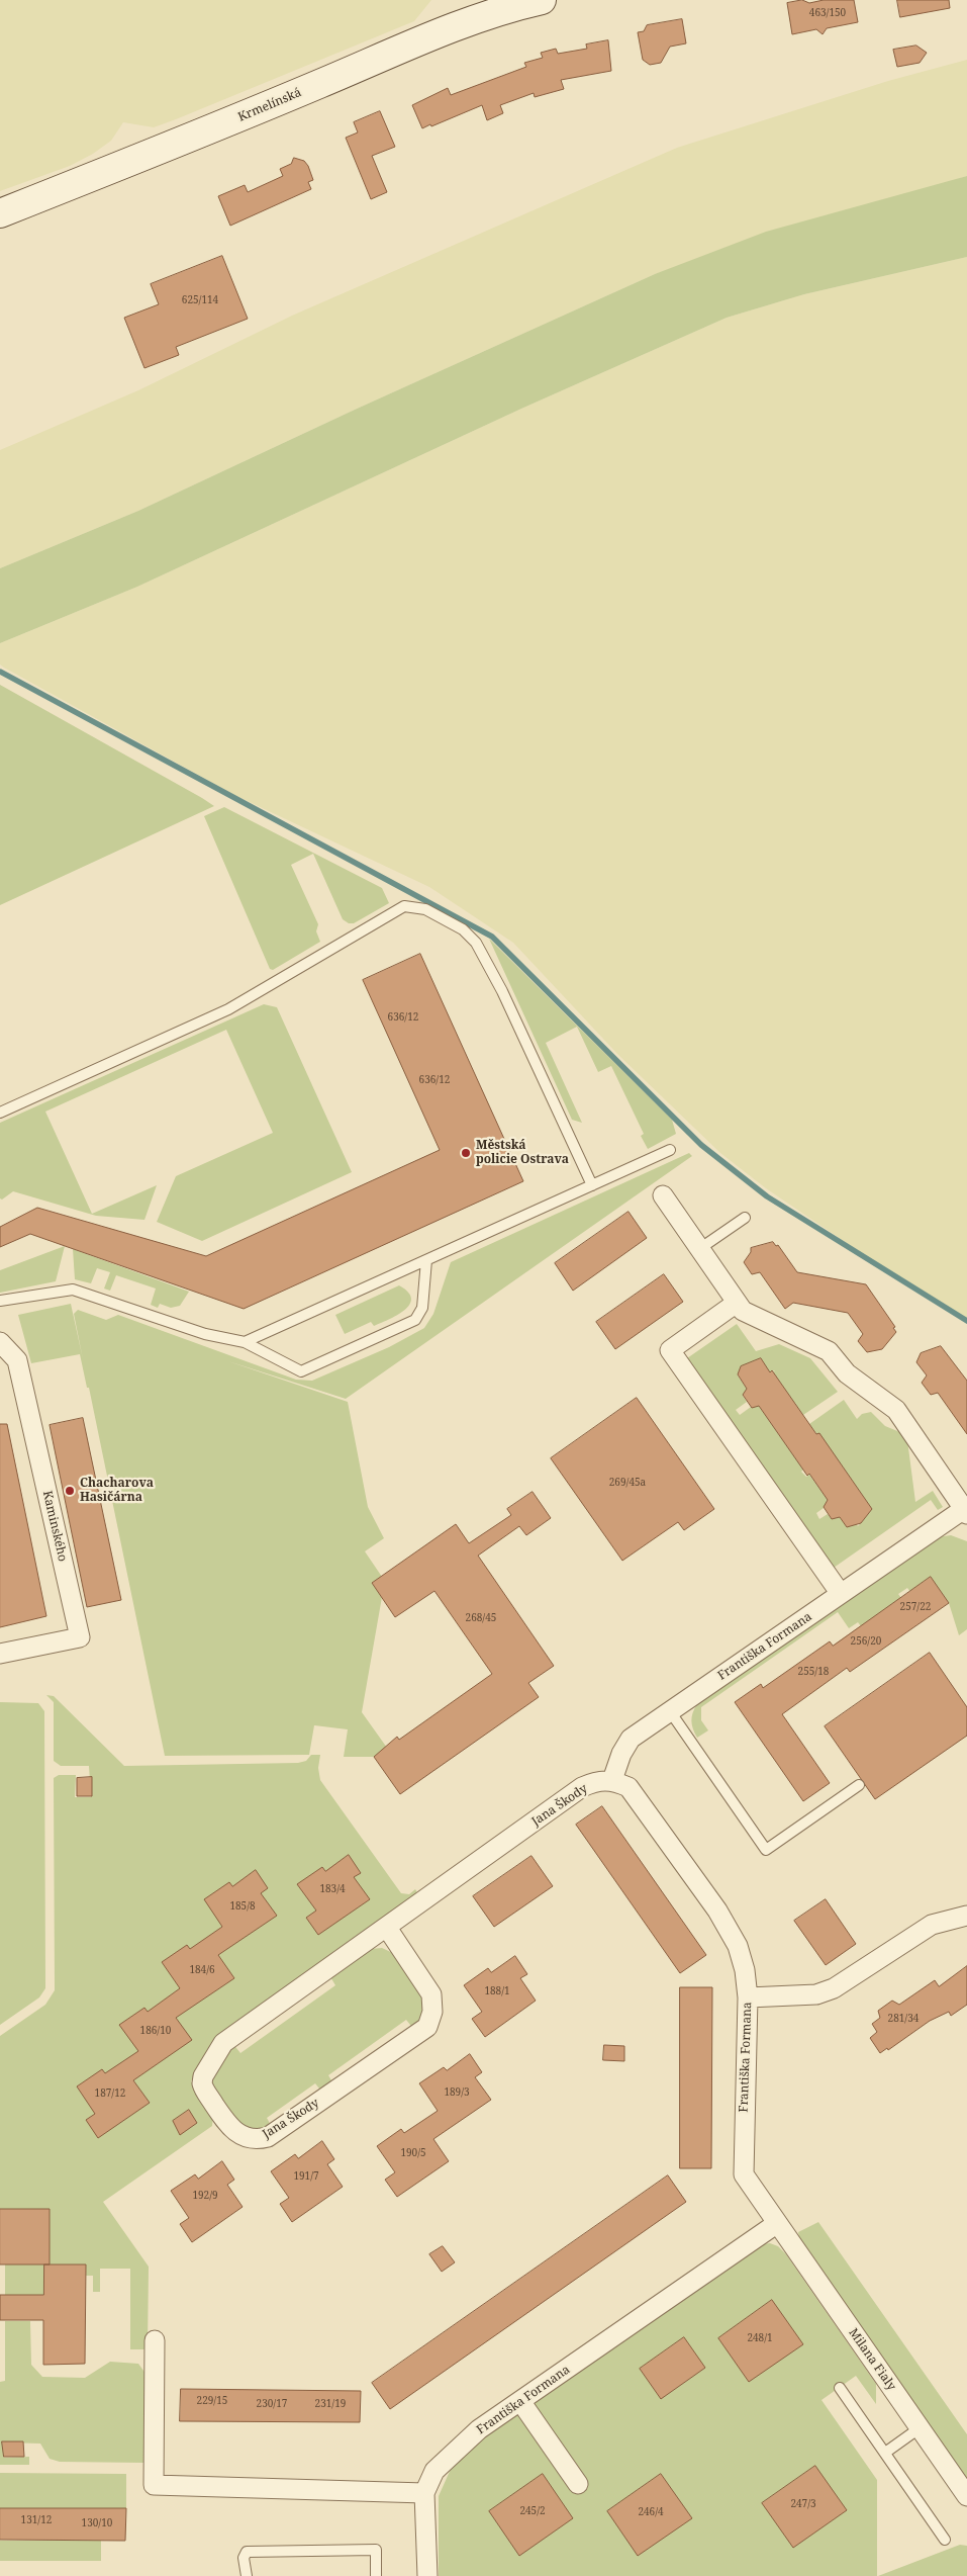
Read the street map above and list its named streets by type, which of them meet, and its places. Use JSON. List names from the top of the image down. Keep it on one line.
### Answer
{"streets":{"main road":["Krmelínská"],"street":["Kaminského","Františka Formana","Jana Škody","Milana Fialy"]},"crossings":[["Františka Formana","Jana Škody"],["Františka Formana","Milana Fialy"]],"places":["Městská policie Ostrava","Chacharova Hasičárna"],"house_numbers":["463/150","625/114","636/12","636/12","269/45a","257/22","268/45","256/20","255/18","183/4","185/8","184/6","188/1","281/34","186/10","189/3","187/12","190/5","191/7","192/9","248/1","229/15","230/17","231/19","247/3","245/2","246/4","131/12","130/10"]}
